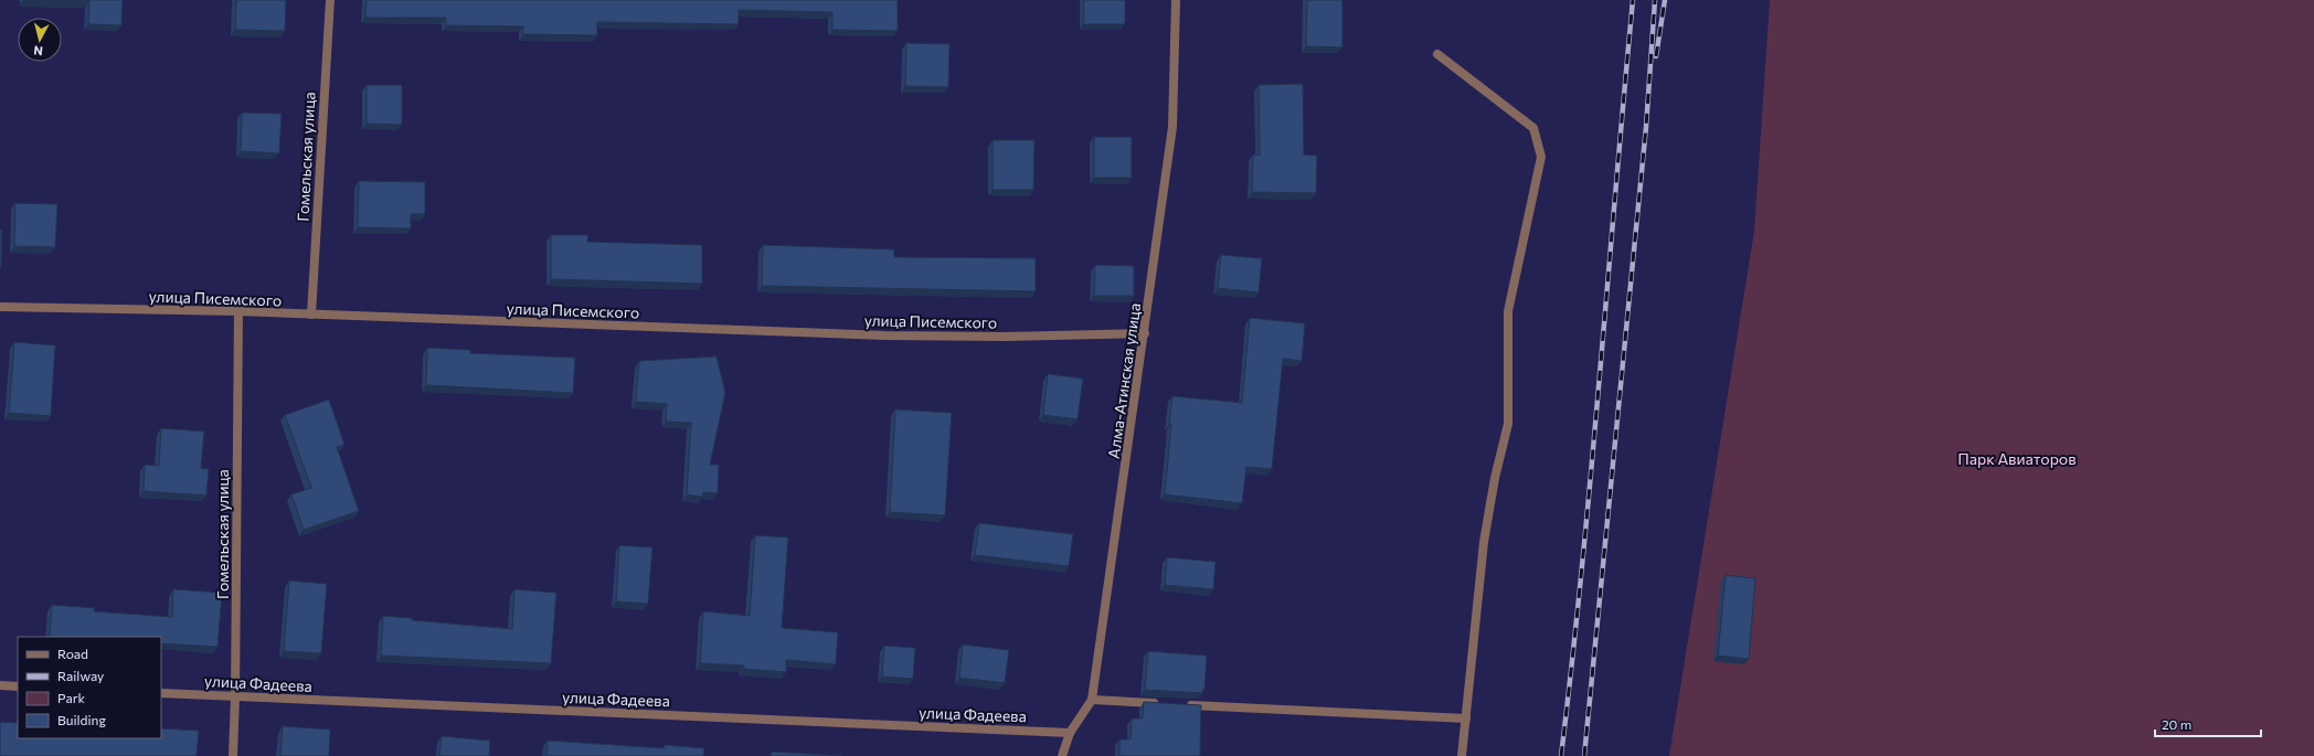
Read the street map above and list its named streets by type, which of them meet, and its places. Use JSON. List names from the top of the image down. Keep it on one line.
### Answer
{"streets":{"street":["Гомельская улица","улица Писемского","Алма-Атинская улица","улица Фадеева"]},"crossings":[["Гомельская улица","улица Писемского"],["Гомельская улица","улица Фадеева"],["улица Писемского","Алма-Атинская улица"],["Алма-Атинская улица","улица Фадеева"]],"parks":["Парк Авиаторов"],"legend":["Road","Railway","Park","Building"],"scale_bar":"20 m","north":"bottom"}
